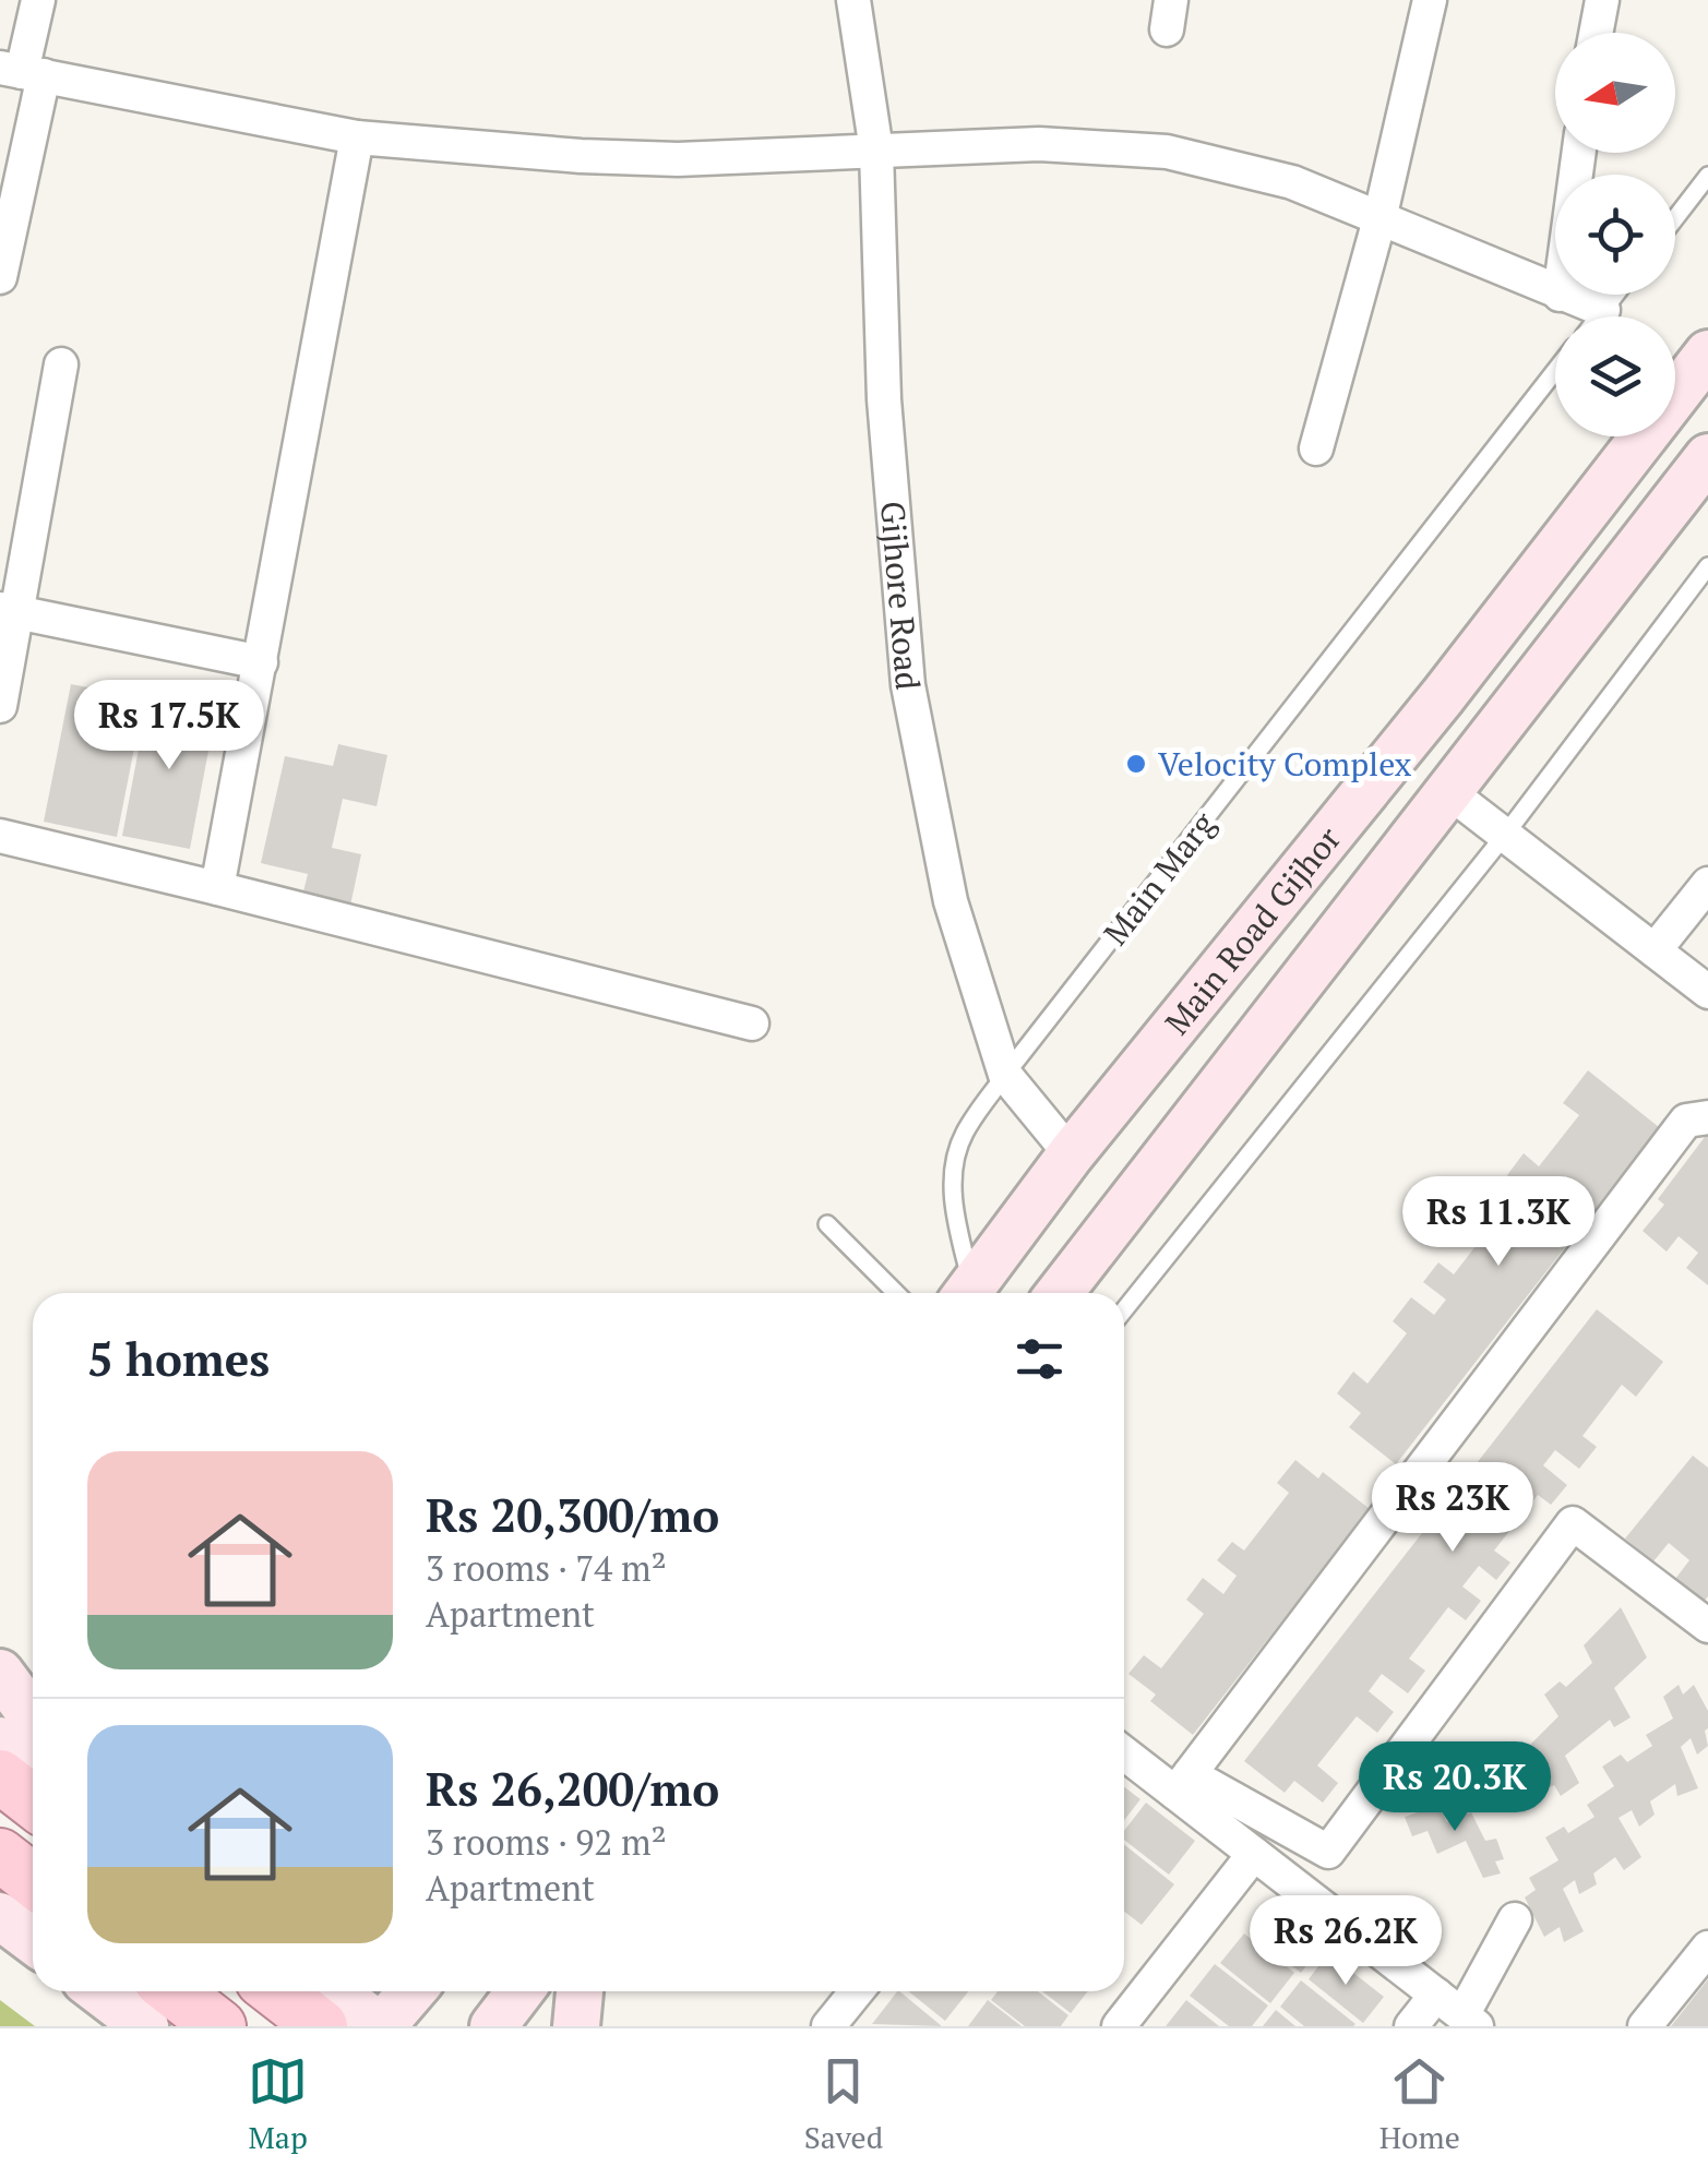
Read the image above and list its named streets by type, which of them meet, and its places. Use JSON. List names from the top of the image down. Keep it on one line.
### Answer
{"streets":{"street":["Gijhore Road","Main Road Gijhor"],"lane":["Main Marg"]},"crossings":[["Gijhore Road","Main Marg"],["Gijhore Road","Main Road Gijhor"]],"places":["Velocity Complex"],"north":"left","page":{"price":["Rs 17.5K","Rs 11.3K","Rs 23K","Rs 20.3K","Rs 26.2K"],"heading":"5 homes","list":[{"name":"Rs 20,300/mo","note":"3 rooms · 74 m² · Apartment"},{"name":"Rs 26,200/mo","note":"3 rooms · 92 m² · Apartment"}],"tabs":["Map","Saved","Home"]}}
